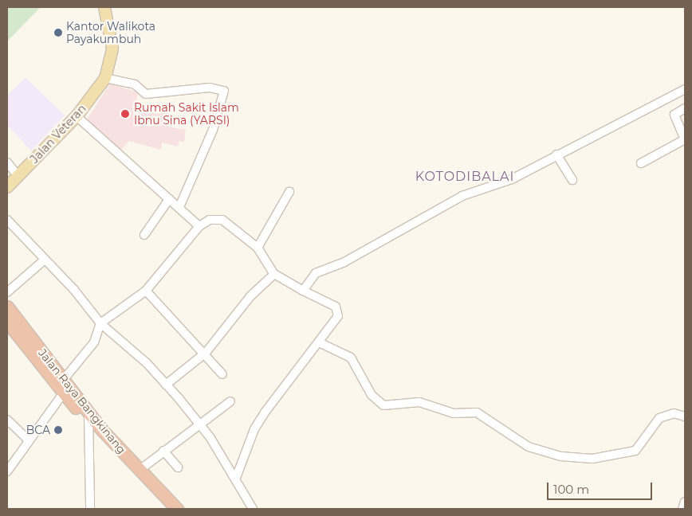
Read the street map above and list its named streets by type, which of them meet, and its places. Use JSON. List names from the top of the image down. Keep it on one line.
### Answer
{"streets":{"highway":["Jalan Raya Bangkinang"],"main road":["Jalan Veteran"]},"districts":["KOTODIBALAI"],"places":["Kantor Walikota Payakumbuh","Rumah Sakit Islam Ibnu Sina (YARSI)","BCA"],"scale_bar":"100 m"}
